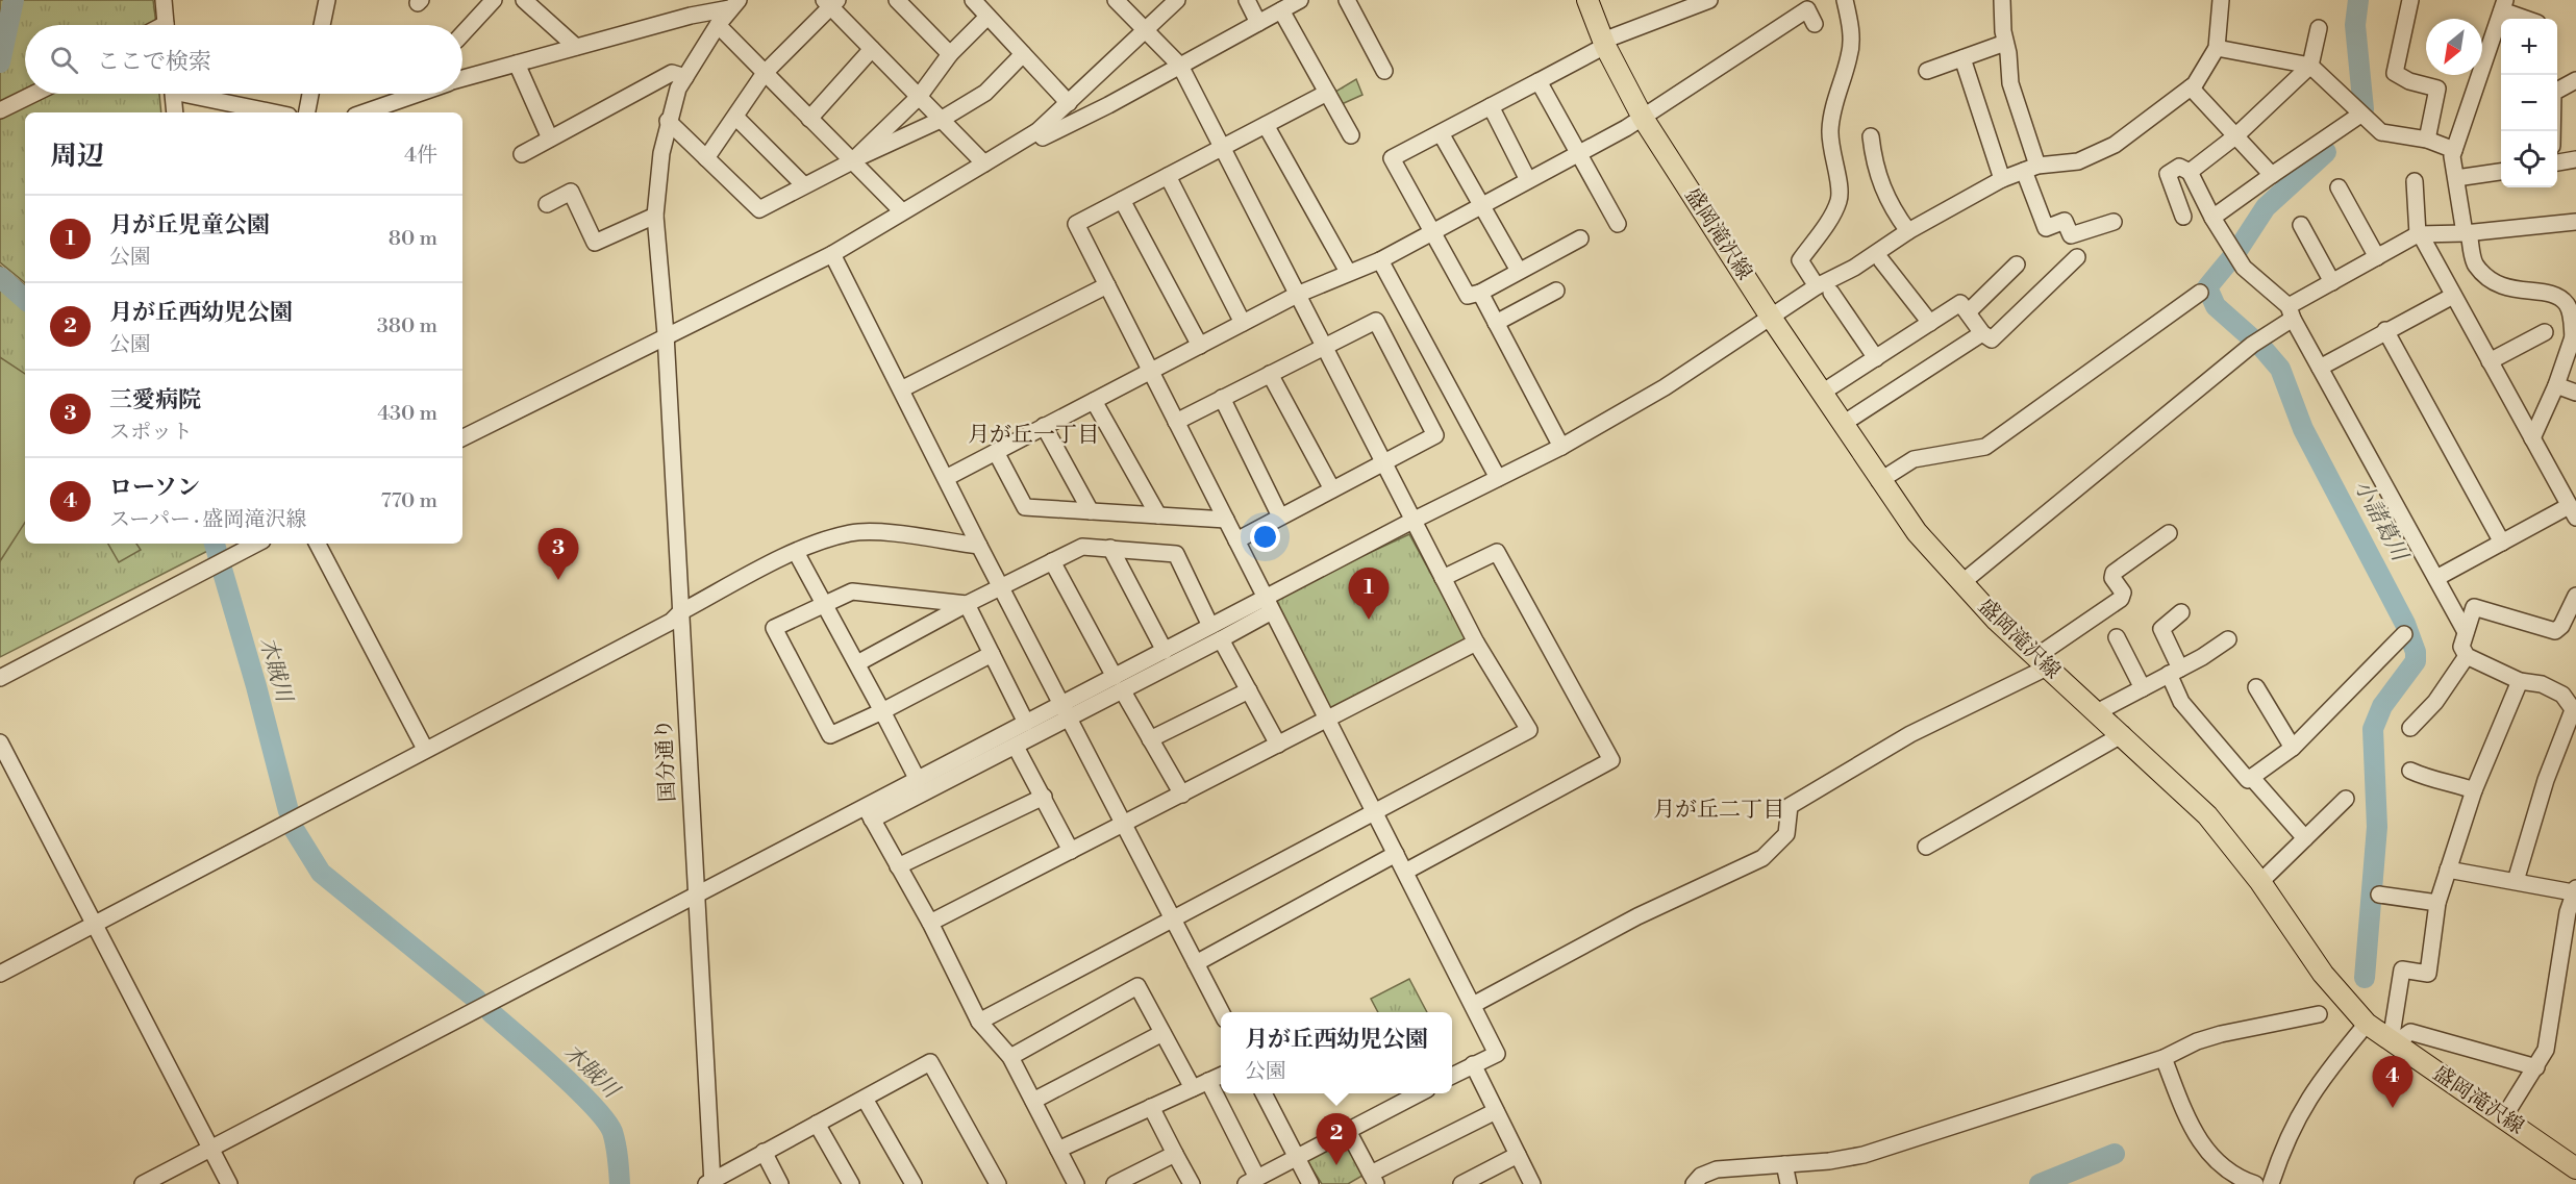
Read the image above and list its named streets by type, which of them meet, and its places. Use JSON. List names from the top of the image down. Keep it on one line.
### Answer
{"streets":{"main road":["盛岡滝沢線"],"street":["国分通り"]},"districts":["月が丘一丁目","月が丘二丁目"],"water":["小諸葛川","木賊川"],"north":"bottom left","page":{"map_buttons":["+","−"],"search":"ここで検索","heading":["周辺","4件"],"list":[{"mark":"1","name":"月が丘児童公園","note":"公園","value":"80 m"},{"mark":"2","name":"月が丘西幼児公園","note":"公園","value":"380 m"},{"mark":"3","name":"三愛病院","note":"スポット","value":"430 m"},{"mark":"4","name":"ローソン","note":"スーパー · 盛岡滝沢線","value":"770 m"}],"pins":["3","1","4","2"],"popup":["月が丘西幼児公園","公園"]}}
